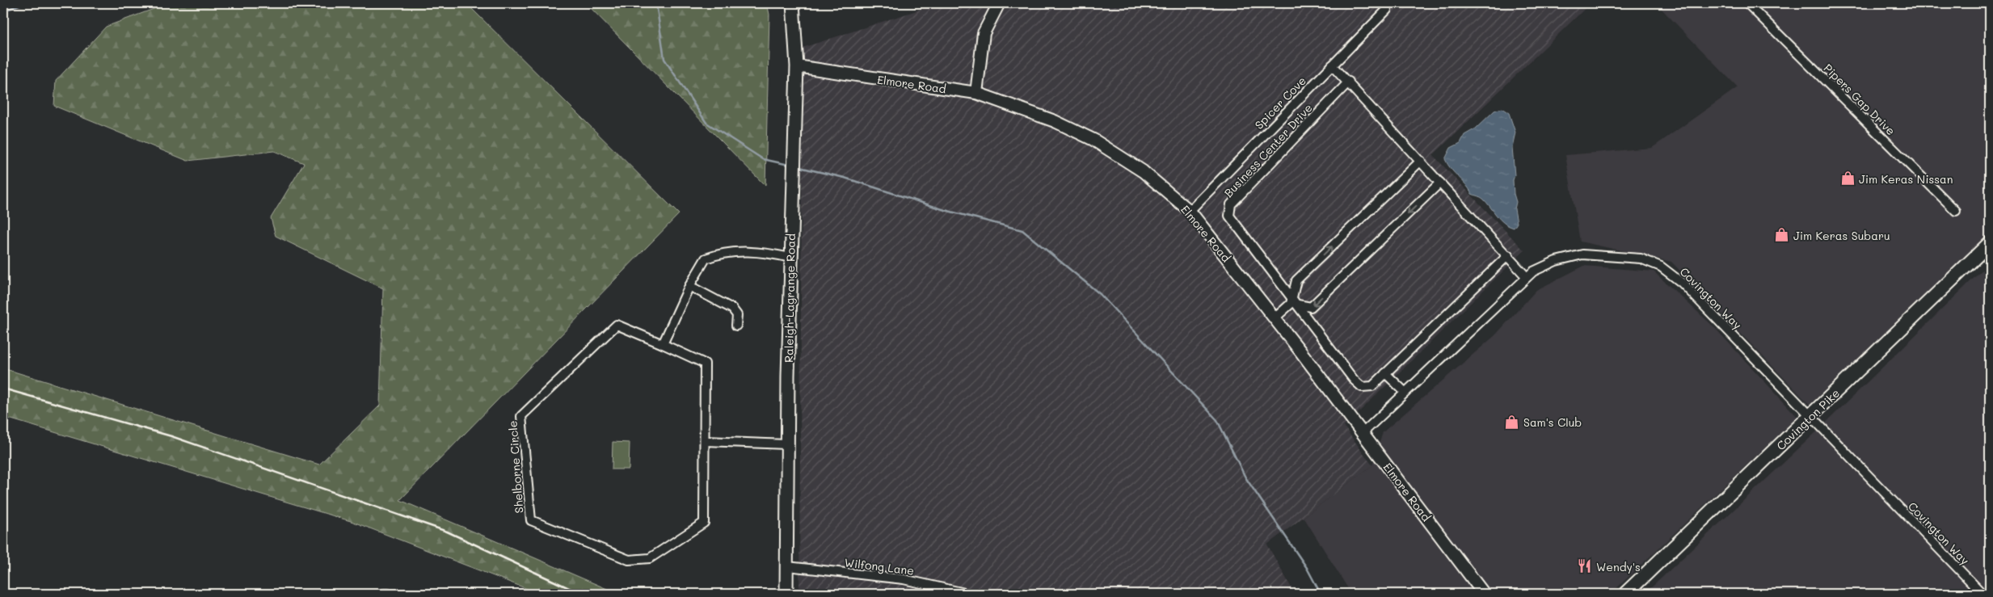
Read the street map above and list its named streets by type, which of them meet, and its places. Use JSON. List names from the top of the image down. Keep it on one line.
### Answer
{"streets":{"main road":["Raleigh-Lagrange Road","Covington Pike"],"street":["Elmore Road","Pipers Gap Drive","Spicer Cove","Business Center Drive","Covington Way","Shelborne Circle","Wilfong Lane"]},"crossings":[["Elmore Road","Spicer Cove"],["Elmore Road","Raleigh-Lagrange Road"],["Elmore Road","Covington Way"],["Raleigh-Lagrange Road","Wilfong Lane"],["Covington Way","Covington Pike"]],"places":{"shop":["Jim Keras Nissan","Jim Keras Subaru","Sam's Club"],"restaurant":["Wendy's"]}}
